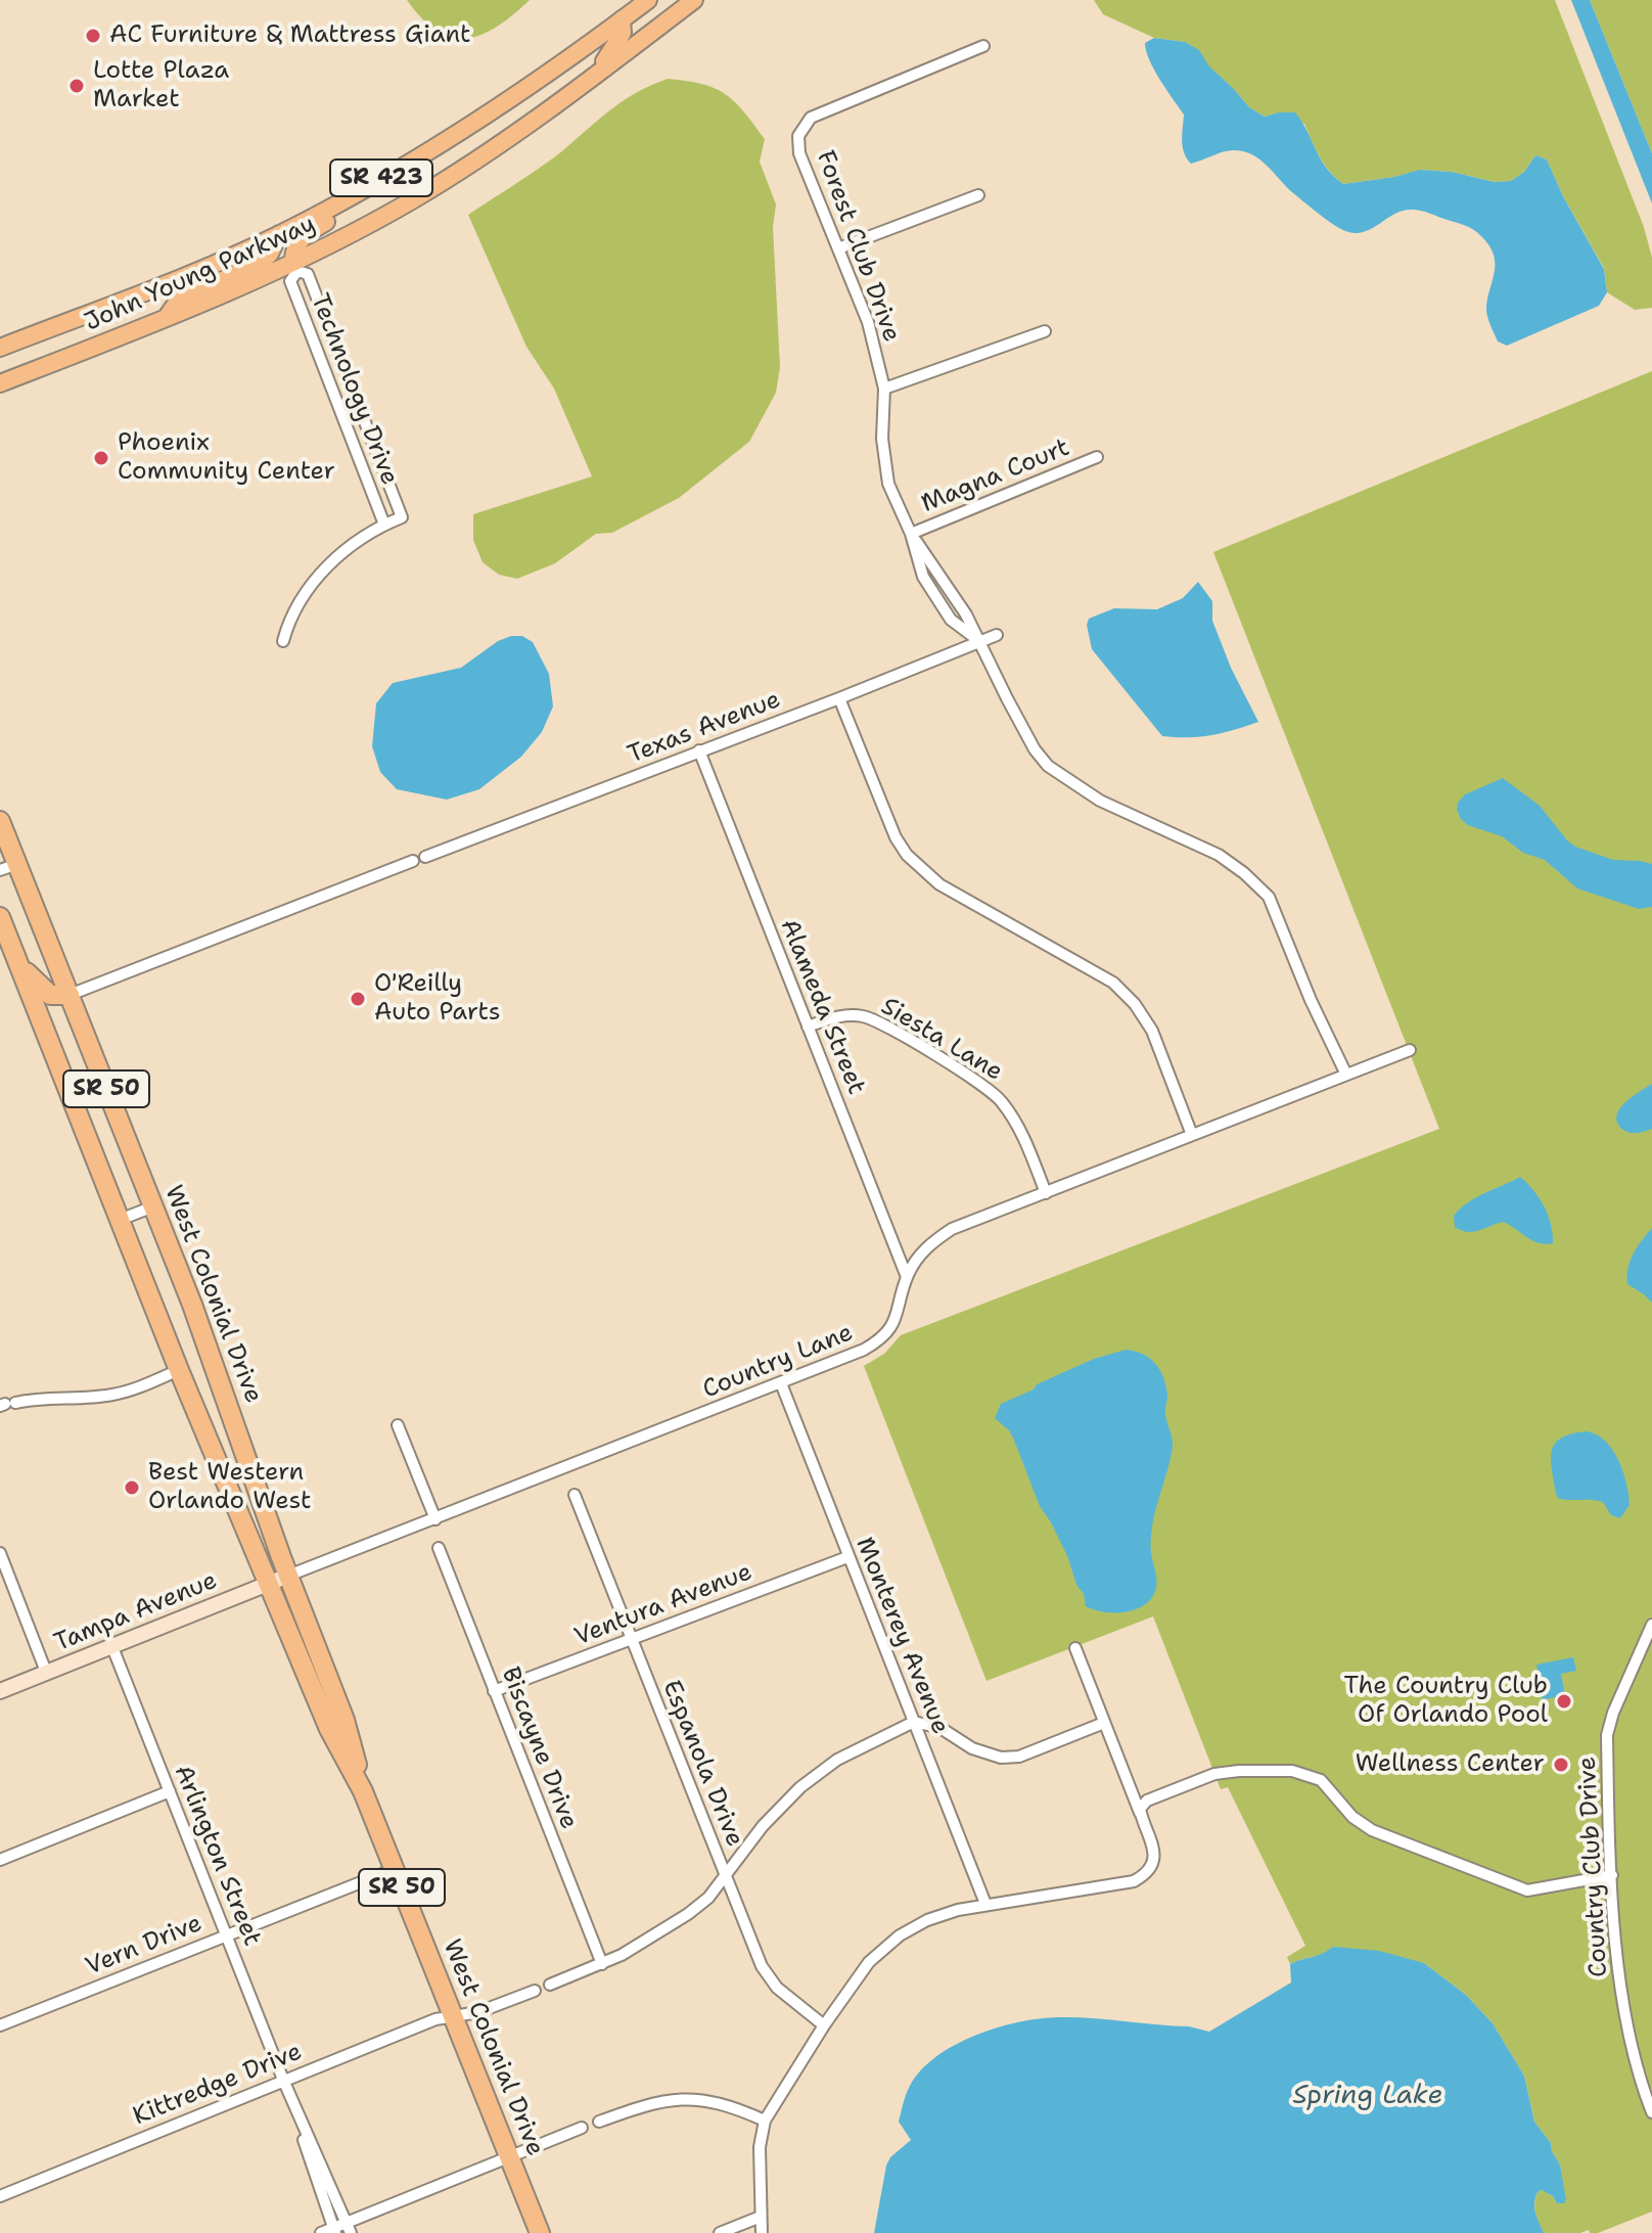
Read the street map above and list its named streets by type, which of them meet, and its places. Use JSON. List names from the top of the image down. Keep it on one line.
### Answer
{"streets":{"highway":["SR 50","West Colonial Drive"],"main road":["SR 423","John Young Parkway"],"street":["Forest Club Drive","Technology Drive","Magna Court","Texas Avenue","Alameda Street","Siesta Lane","Country Lane","Ventura Avenue","Tampa Avenue","Monterey Avenue","Biscayne Drive","Espanola Drive","Arlington Street","Country Club Drive","Vern Drive","Kittredge Drive"]},"crossings":[["Forest Club Drive","Magna Court"],["Forest Club Drive","Texas Avenue"],["Forest Club Drive","Country Lane"],["John Young Parkway","Technology Drive"],["Texas Avenue","Alameda Street"],["Alameda Street","Siesta Lane"],["Alameda Street","Country Lane"],["Siesta Lane","Country Lane"],["West Colonial Drive","Country Lane"],["West Colonial Drive","Tampa Avenue"],["West Colonial Drive","Vern Drive"],["West Colonial Drive","Kittredge Drive"],["Country Lane","Tampa Avenue"],["Country Lane","Monterey Avenue"],["Ventura Avenue","Monterey Avenue"],["Ventura Avenue","Biscayne Drive"],["Ventura Avenue","Espanola Drive"],["Tampa Avenue","Arlington Street"],["Arlington Street","Vern Drive"],["Arlington Street","Kittredge Drive"]],"water":["Spring Lake"],"places":["AC Furniture & Mattress Giant","Lotte Plaza Market","Phoenix Community Center","O'Reilly Auto Parts","Best Western Orlando West","The Country Club Of Orlando Pool","Wellness Center"]}
